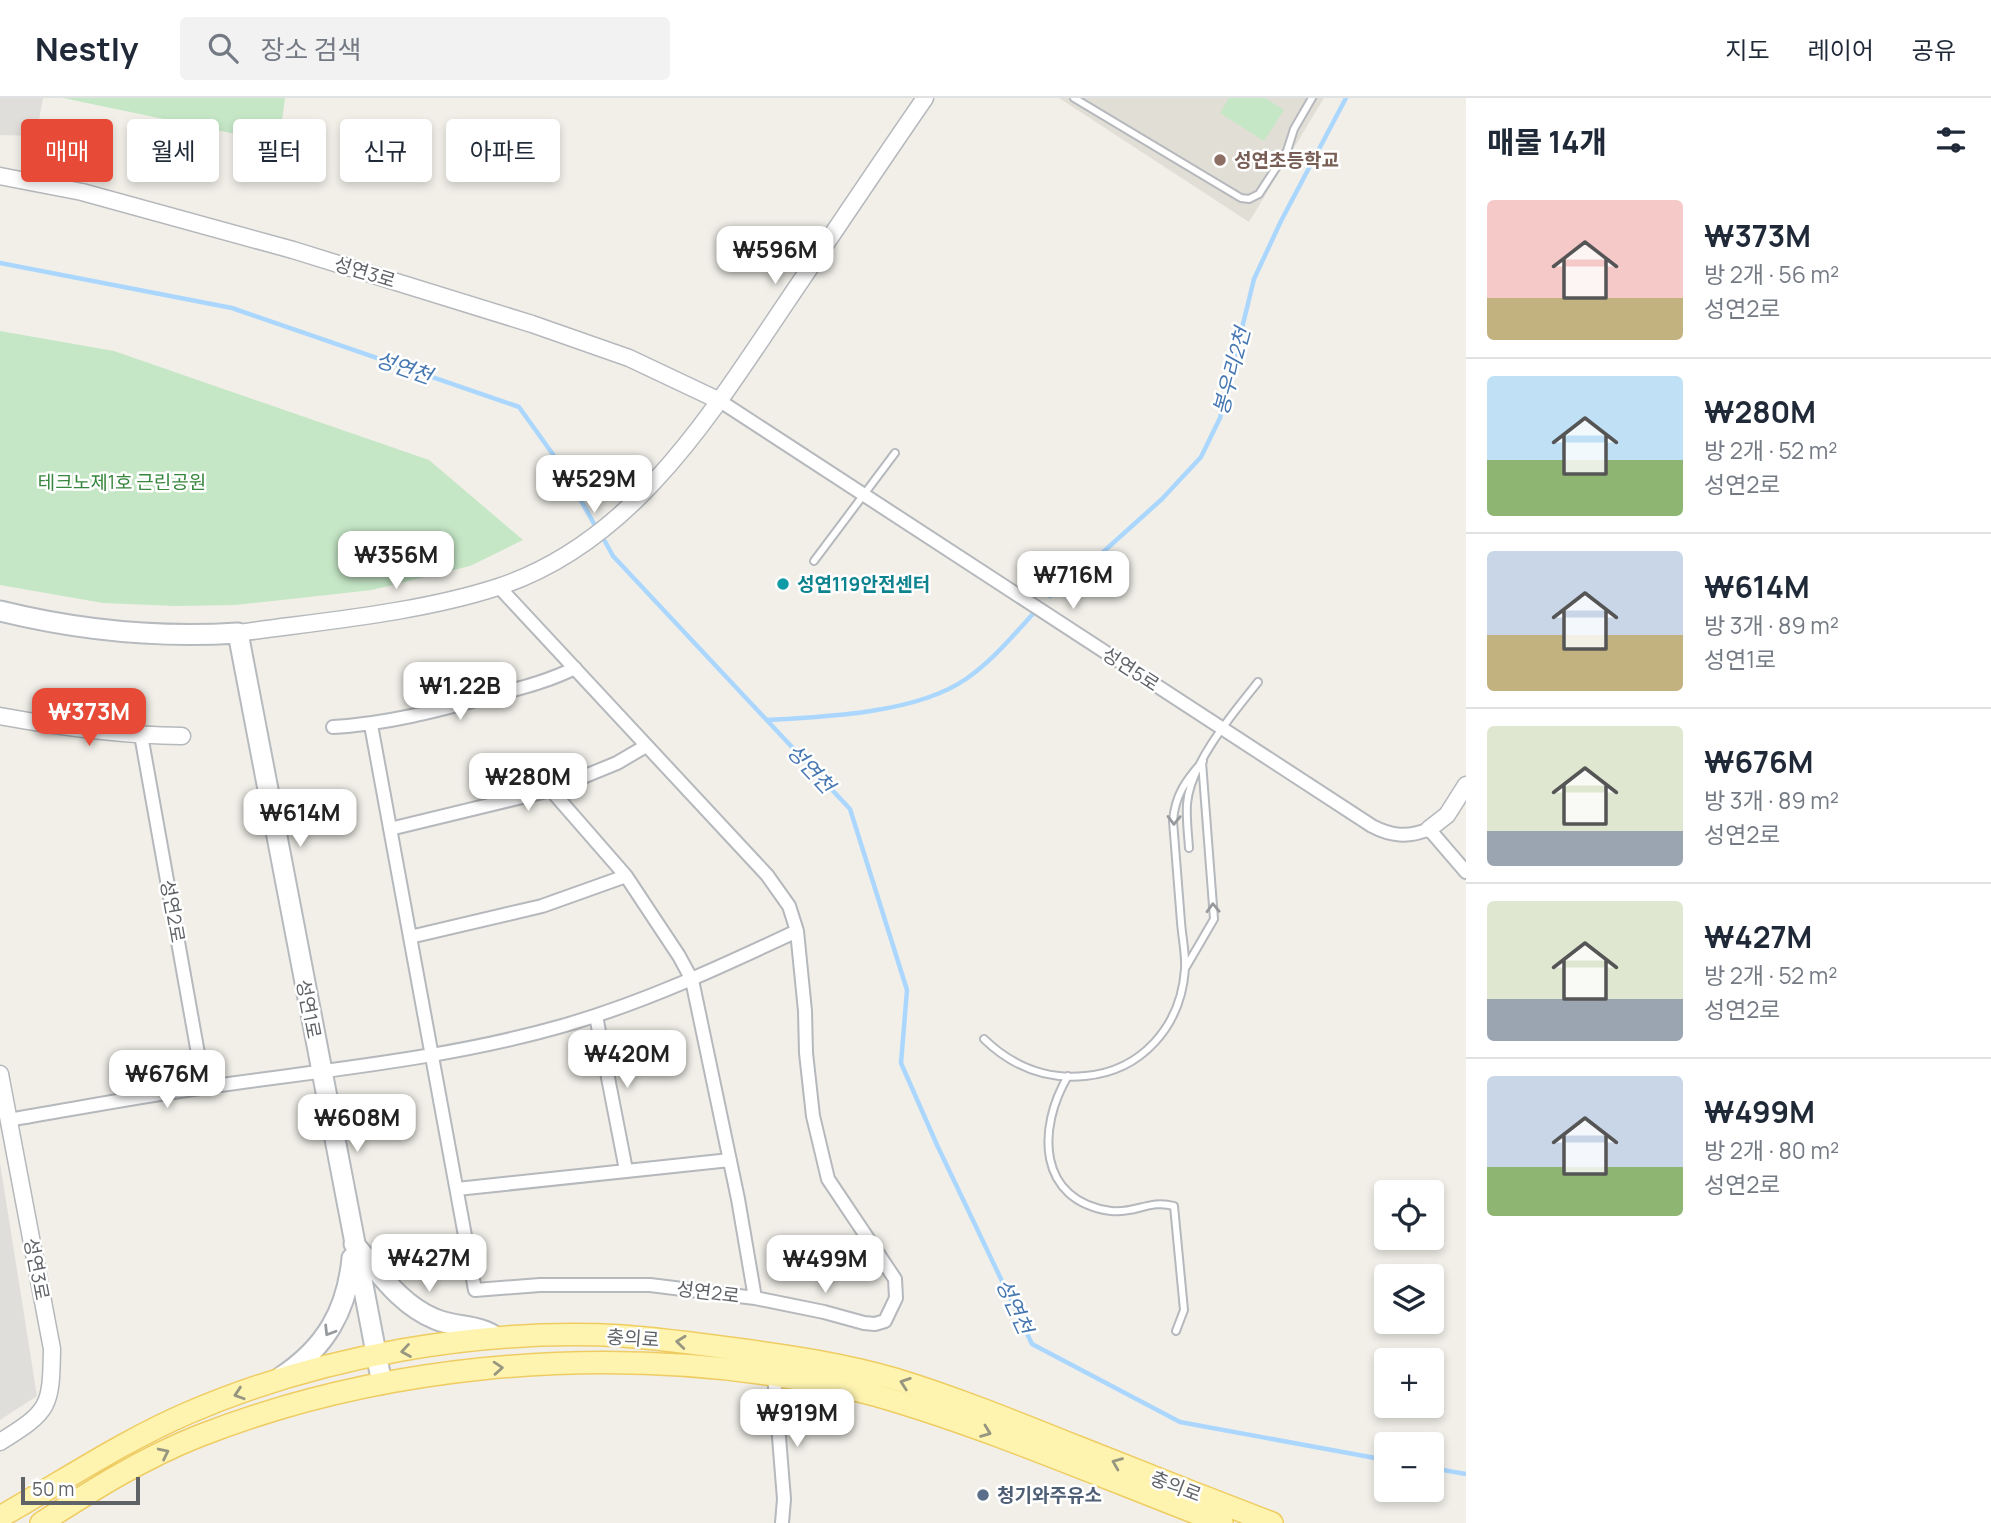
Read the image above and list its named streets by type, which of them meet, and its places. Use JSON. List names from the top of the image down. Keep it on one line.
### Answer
{"streets":{"main road":["성연1로","충의로"],"street":["성연3로","성연5로","성연2로"]},"crossings":[["성연3로","성연5로"],["성연1로","충의로"]],"water":["성연천","봉우리2천"],"parks":["테크노제1호 근린공원"],"places":["성연초등학교","성연119안전센터","청기와주유소"],"scale_bar":"50 m","page":{"header":"Nestly","search":"장소 검색","nav":["지도","레이어","공유"],"heading":"매물 14개","chip":["매매","월세","필터","신규","아파트"],"list":[{"name":"₩373M","note":"방 2개 · 56 m² · 성연2로"},{"name":"₩280M","note":"방 2개 · 52 m² · 성연2로"},{"name":"₩614M","note":"방 3개 · 89 m² · 성연1로"},{"name":"₩676M","note":"방 3개 · 89 m² · 성연2로"},{"name":"₩427M","note":"방 2개 · 52 m² · 성연2로"},{"name":"₩499M","note":"방 2개 · 80 m² · 성연2로"}],"price":["₩596M","₩529M","₩356M","₩716M","₩1.22B","₩373M","₩280M","₩614M","₩420M","₩676M","₩608M","₩427M","₩499M","₩919M"],"map_buttons":["+","−"],"scale":"50 m"}}
